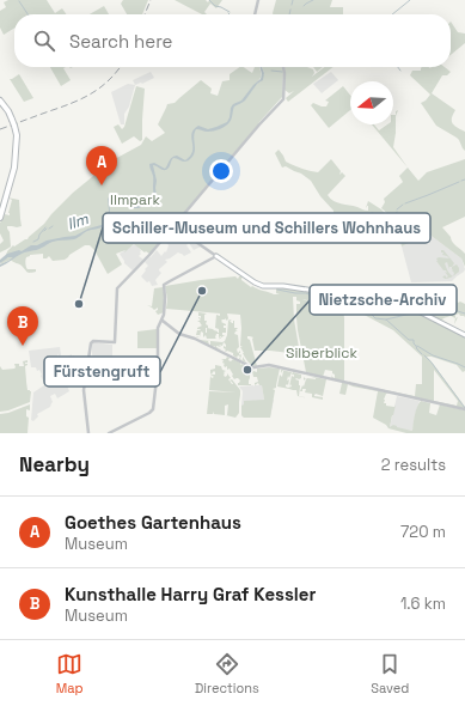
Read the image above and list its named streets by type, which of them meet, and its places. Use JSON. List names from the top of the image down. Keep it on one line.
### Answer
{"water":["Ilm"],"parks":["Ilmpark","Silberblick"],"places":["Fürstengruft","Schiller-Museum und Schillers Wohnhaus","Nietzsche-Archiv"],"north":"left","page":{"search":"Search here","pins":["A","B"],"heading":["Nearby","2 results"],"list":[{"mark":"A","name":"Goethes Gartenhaus","note":"Museum","value":"720 m"},{"mark":"B","name":"Kunsthalle Harry Graf Kessler","note":"Museum","value":"1.6 km"}],"nav":["Map","Directions","Saved"]}}
